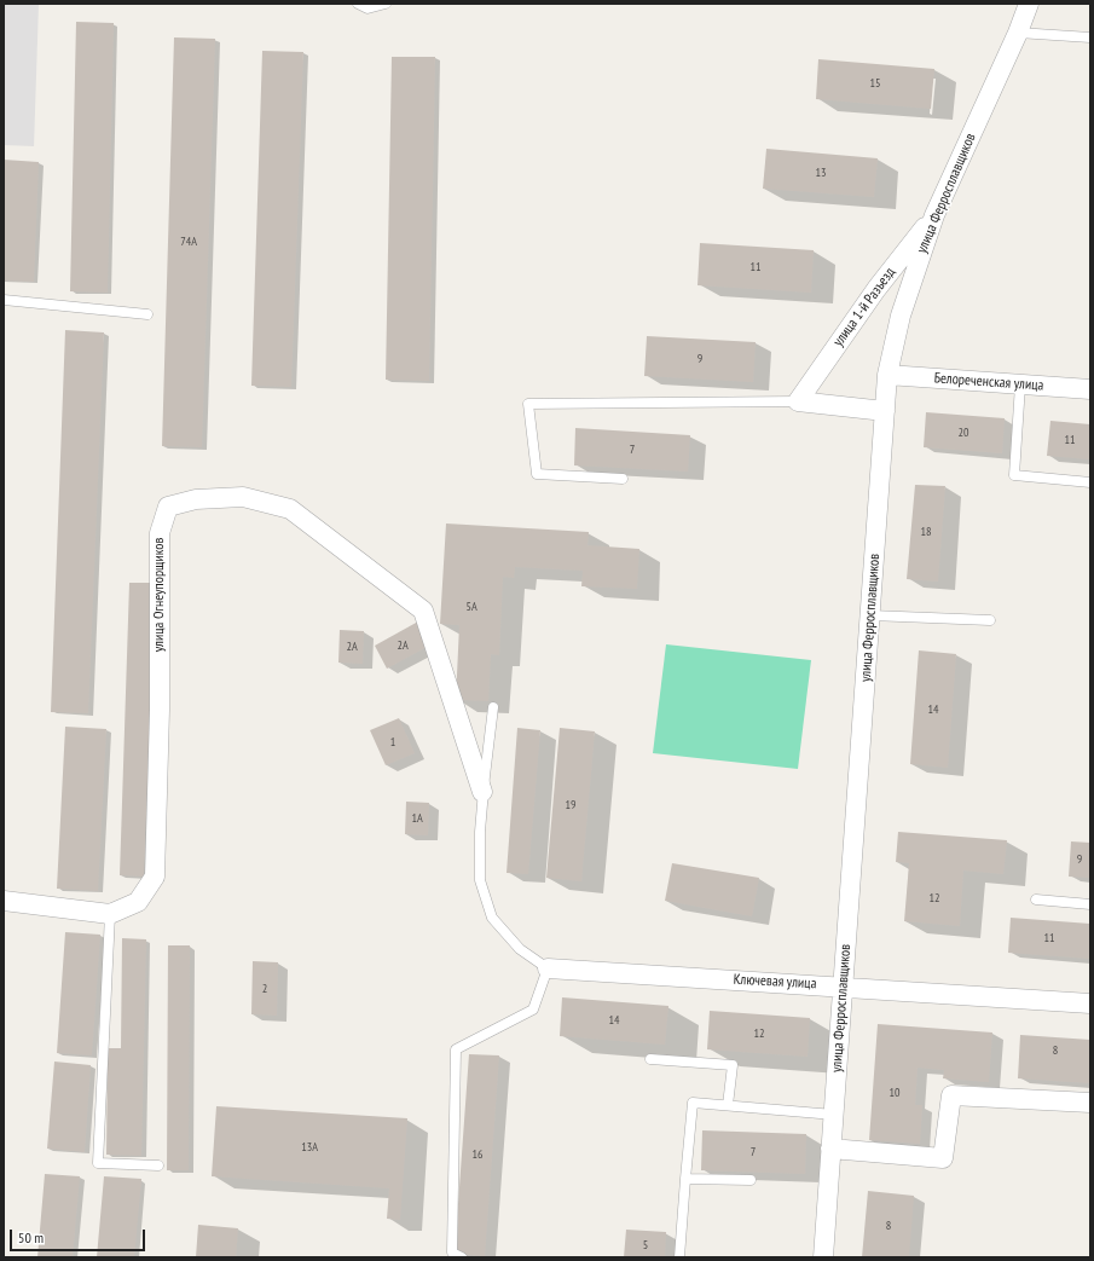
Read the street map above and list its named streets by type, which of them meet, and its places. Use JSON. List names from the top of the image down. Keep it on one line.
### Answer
{"streets":{"street":["улица Ферросплавщиков","улица 1-й Разъезд","Белореченская улица","улица Огнеупорщиков","Ключевая улица"]},"crossings":[["улица Ферросплавщиков","улица 1-й Разъезд"],["улица Ферросплавщиков","Белореченская улица"],["улица Ферросплавщиков","Ключевая улица"]],"house_numbers":["15","13","74А","11","9","20","11","7","18","5А","2А","2А","14","1","19","1А","9","12","11","2","14","12","8","10","13А","7","16","8","5"],"scale_bar":"50 m"}
